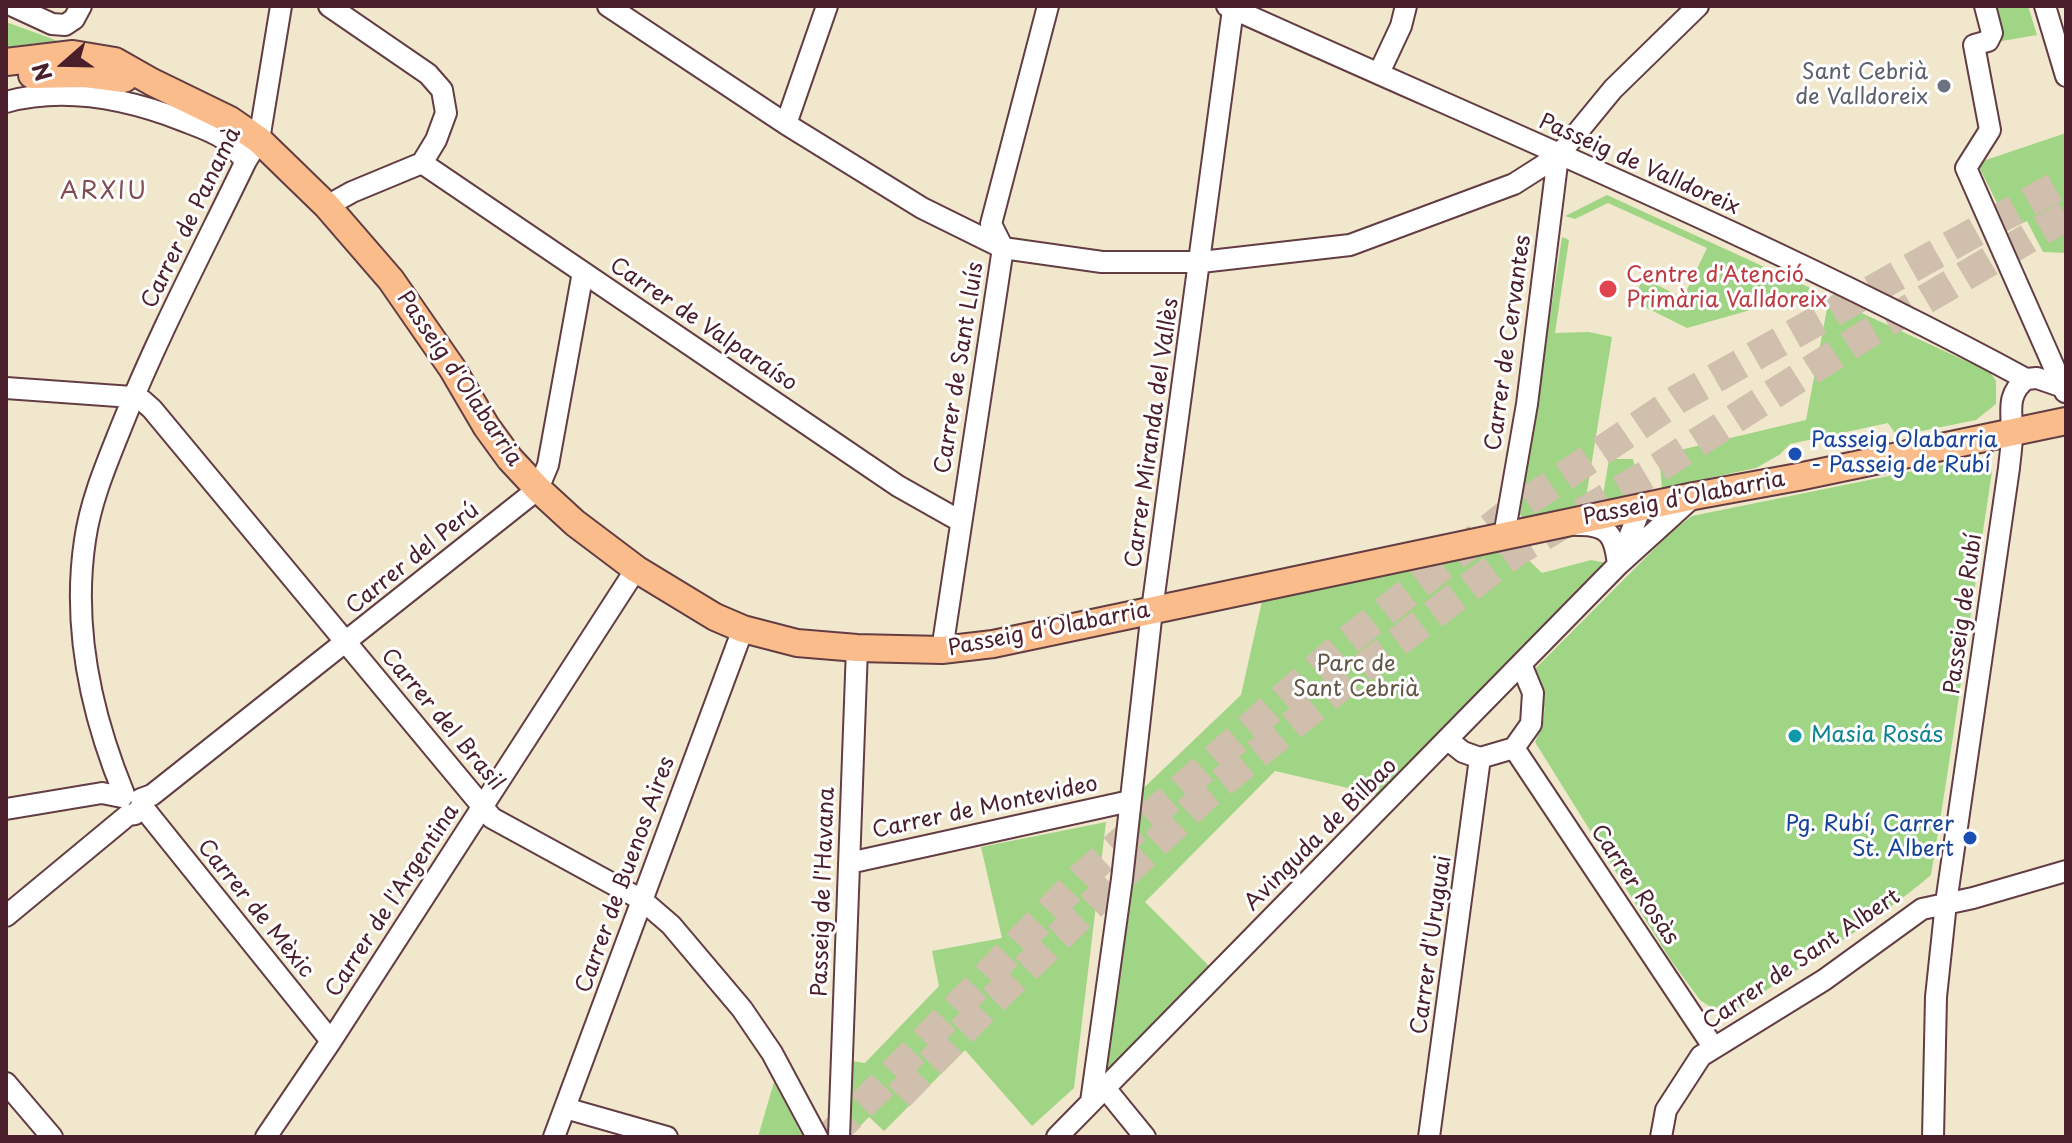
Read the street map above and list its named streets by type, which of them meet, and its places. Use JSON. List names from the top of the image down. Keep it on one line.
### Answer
{"streets":{"main road":["Passeig d'Olabarria"],"street":["Passeig de Valldoreix","Carrer de Panamà","Carrer de Valparaíso","Carrer de Cervantes","Carrer de Sant Lluís","Carrer Miranda del Vallès","Carrer del Perú","Passeig de Rubí","Carrer del Brasil","Carrer de Montevideo","Avinguda de Bilbao","Carrer de Buenos Aires","Carrer Rosàs","Passeig de l'Havana","Carrer de l'Argentina","Carrer de Mèxic","Carrer d'Uruguai","Carrer de Sant Albert"]},"crossings":[["Passeig de Valldoreix","Carrer de Cervantes"],["Passeig de Valldoreix","Carrer Miranda del Vallès"],["Passeig de Valldoreix","Passeig de Rubí"],["Carrer de Panamà","Passeig d'Olabarria"],["Carrer de Panamà","Carrer del Perú"],["Carrer de Panamà","Carrer del Brasil"],["Carrer de Panamà","Carrer de Mèxic"],["Carrer de Valparaíso","Carrer de Sant Lluís"],["Carrer de Cervantes","Passeig d'Olabarria"],["Carrer de Sant Lluís","Passeig d'Olabarria"],["Passeig d'Olabarria","Carrer Miranda del Vallès"],["Passeig d'Olabarria","Carrer del Perú"],["Passeig d'Olabarria","Passeig de Rubí"],["Passeig d'Olabarria","Avinguda de Bilbao"],["Passeig d'Olabarria","Carrer de Buenos Aires"],["Passeig d'Olabarria","Passeig de l'Havana"],["Passeig d'Olabarria","Carrer de l'Argentina"],["Carrer Miranda del Vallès","Carrer de Montevideo"],["Carrer Miranda del Vallès","Avinguda de Bilbao"],["Carrer del Perú","Carrer del Brasil"],["Carrer del Perú","Carrer de Mèxic"],["Passeig de Rubí","Carrer de Sant Albert"],["Carrer del Brasil","Carrer de Buenos Aires"],["Carrer del Brasil","Carrer de l'Argentina"],["Carrer de Montevideo","Passeig de l'Havana"],["Carrer Rosàs","Carrer de Sant Albert"],["Carrer de l'Argentina","Carrer de Mèxic"]],"districts":["ARXIU"],"parks":["Parc de Sant Cebrià"],"places":["Sant Cebrià de Valldoreix","Centre d'Atenció Primària Valldoreix","Passeig Olabarria - Passeig de Rubí","Masia Rosás","Pg. Rubí, Carrer St. Albert"],"north":"left"}
